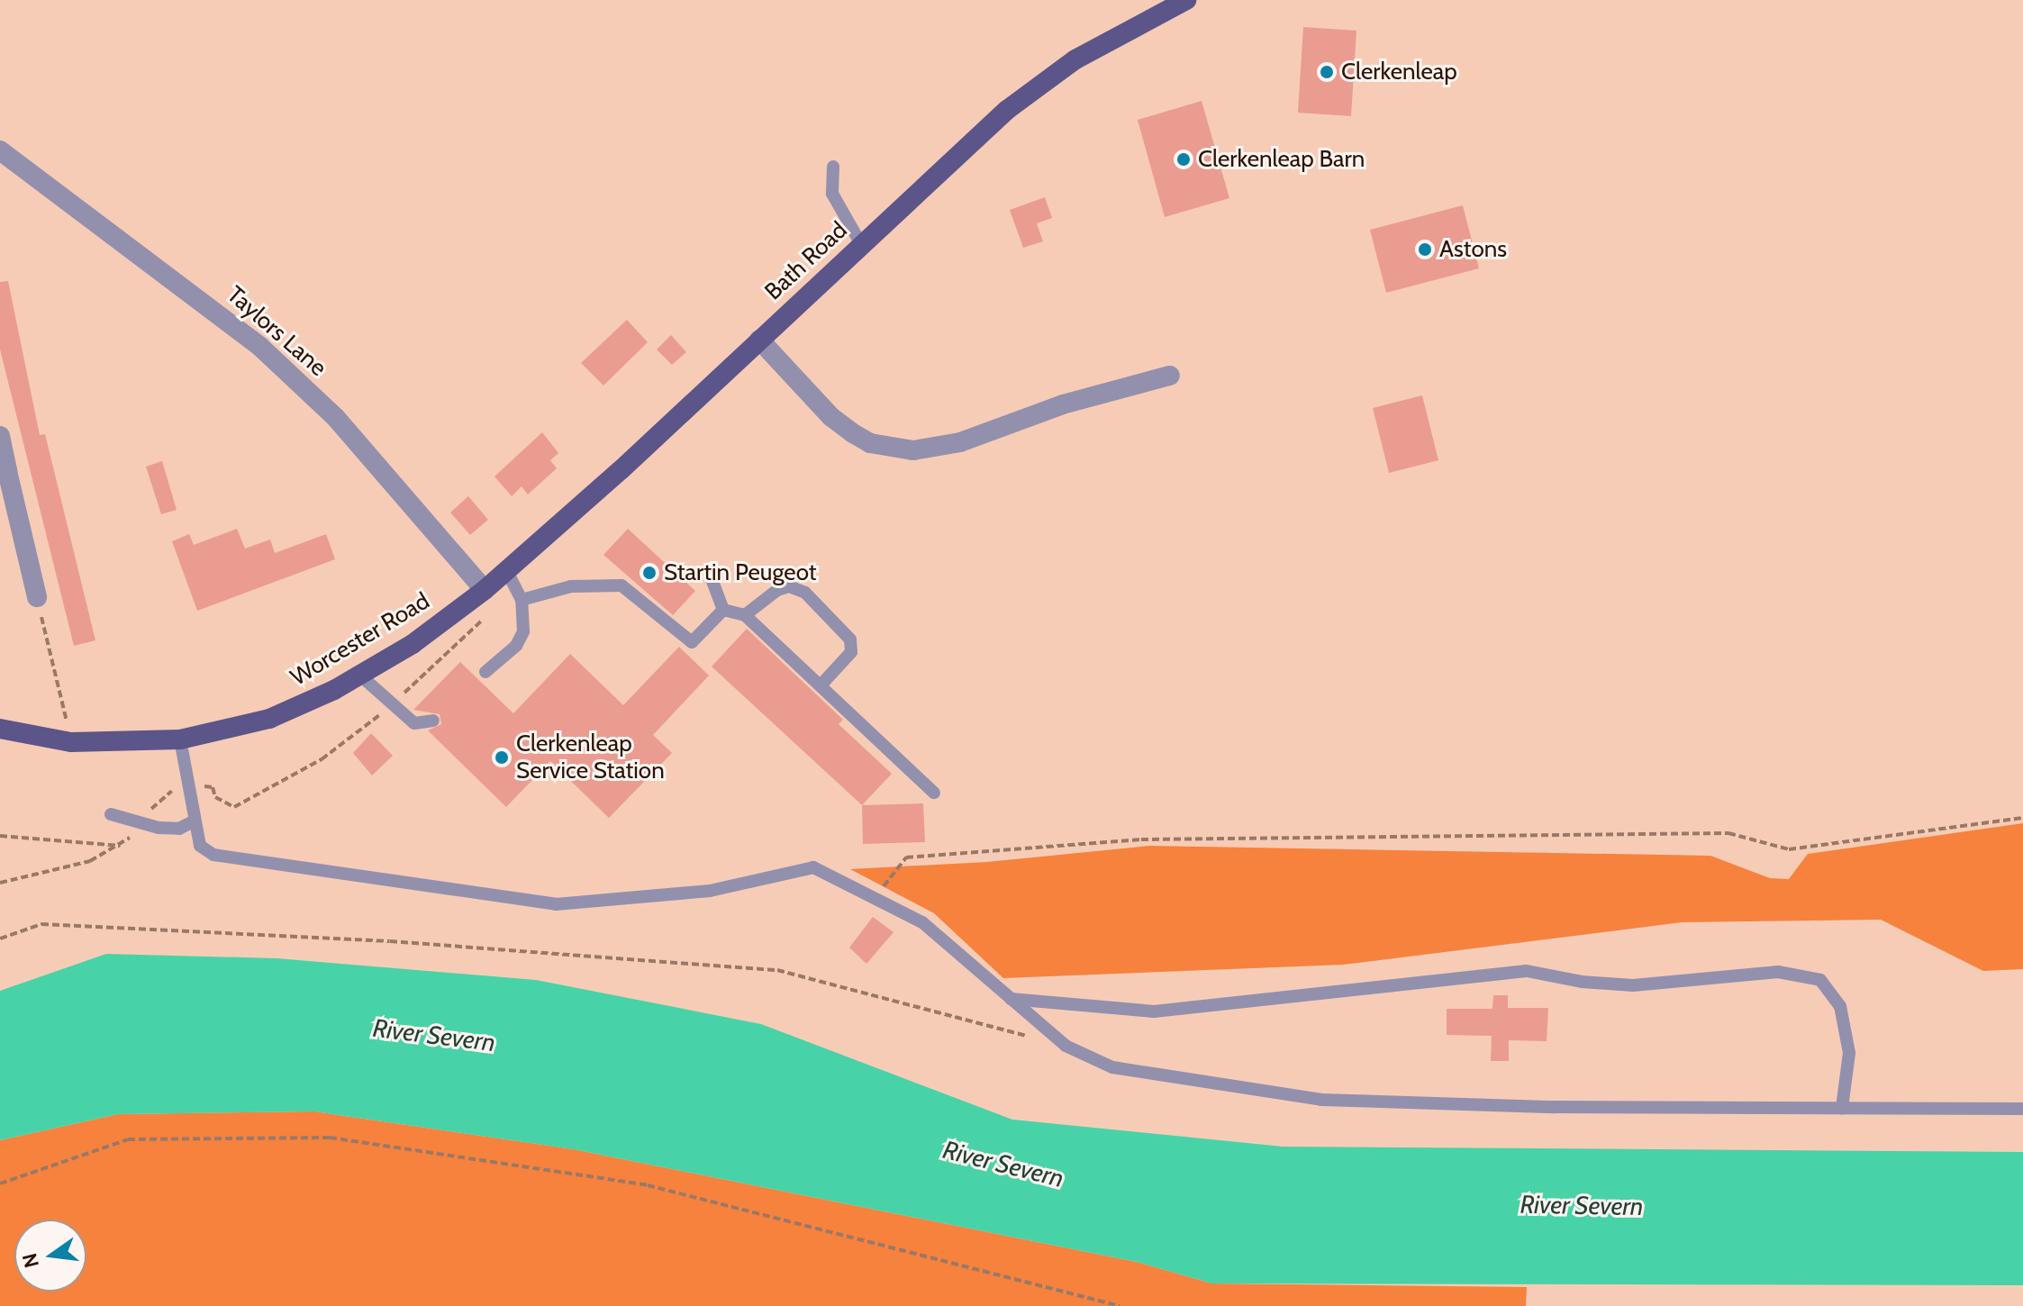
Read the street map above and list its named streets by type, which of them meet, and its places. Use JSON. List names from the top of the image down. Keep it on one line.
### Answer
{"streets":{"main road":["Bath Road","Worcester Road"],"street":["Taylors Lane"]},"crossings":[["Bath Road","Taylors Lane"],["Bath Road","Worcester Road"],["Taylors Lane","Worcester Road"]],"water":["River Severn"],"places":["Clerkenleap","Clerkenleap Barn","Astons","Startin Peugeot","Clerkenleap Service Station"],"north":"left"}
